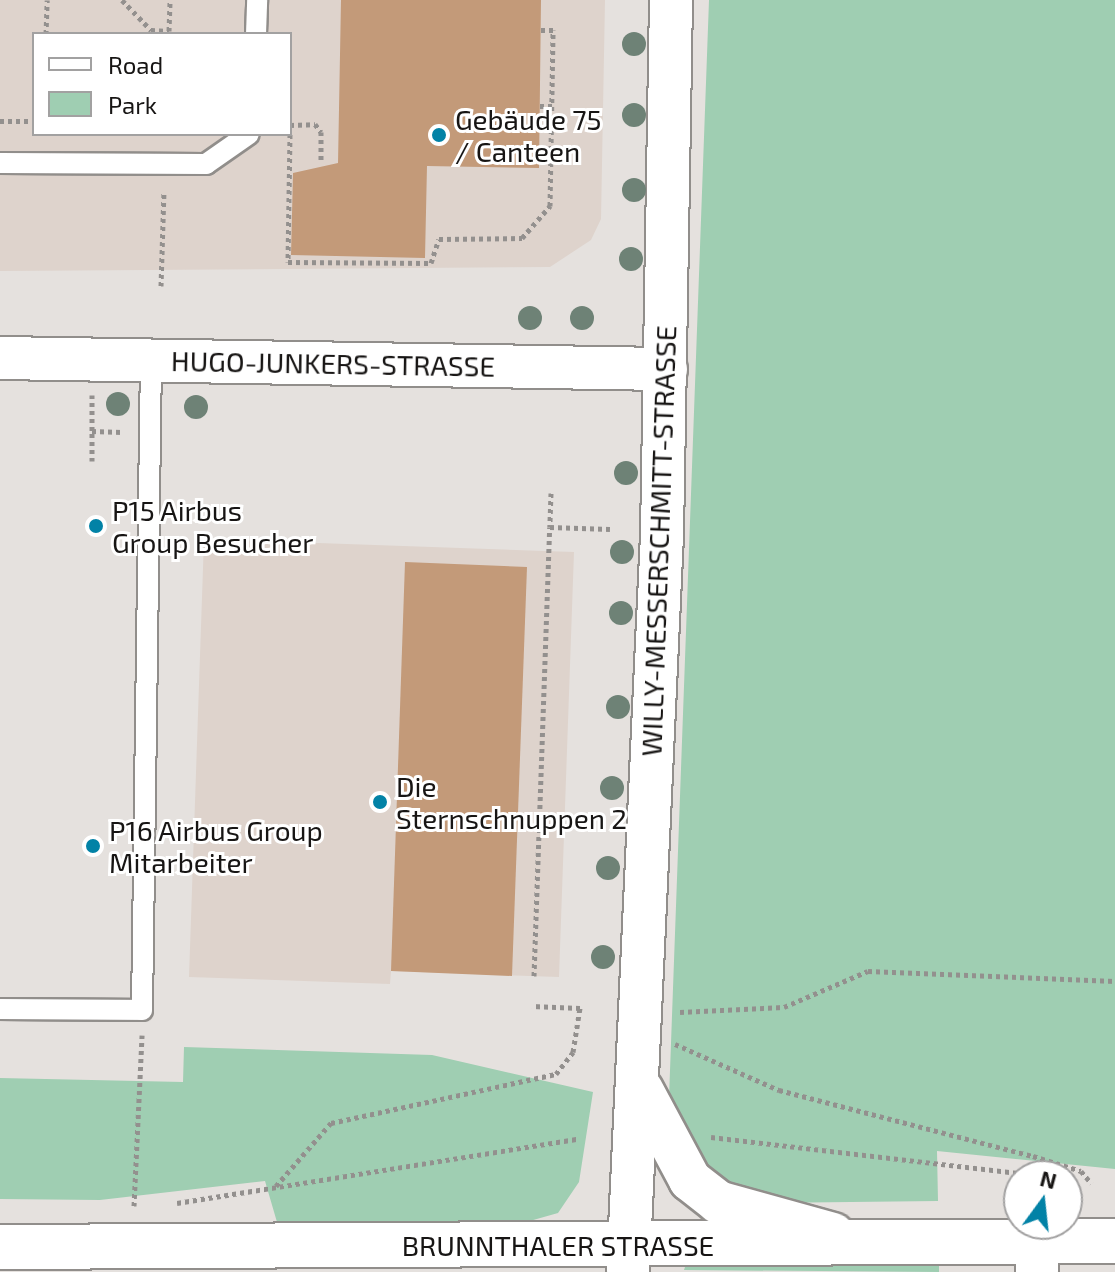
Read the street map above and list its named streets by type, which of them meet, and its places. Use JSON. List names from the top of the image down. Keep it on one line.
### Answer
{"streets":{"main road":["BRUNNTHALER STRASSE"],"street":["HUGO-JUNKERS-STRASSE","WILLY-MESSERSCHMITT-STRASSE"]},"crossings":[["HUGO-JUNKERS-STRASSE","WILLY-MESSERSCHMITT-STRASSE"],["WILLY-MESSERSCHMITT-STRASSE","BRUNNTHALER STRASSE"]],"places":["Gebäude 75 / Canteen","P15 Airbus Group Besucher","Die Sternschnuppen 2","P16 Airbus Group Mitarbeiter"],"legend":["Road","Park"],"north":"top"}
